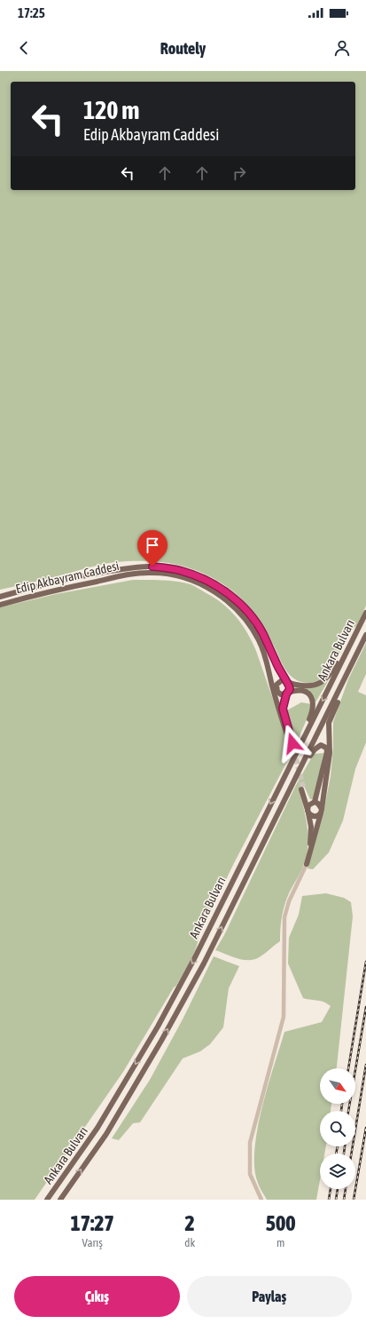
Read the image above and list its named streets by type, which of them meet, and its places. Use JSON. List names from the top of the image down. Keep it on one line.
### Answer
{"streets":{"main road":["Edip Akbayram Caddesi","Ankara Bulvarı"]},"north":"bottom right","page":{"status":"17:25","header":"Routely","turn":["120 m","Edip Akbayram Caddesi"],"eta":["17:27","Varış","2","dk","500","m"],"buttons":["Çıkış","Paylaş"]}}
